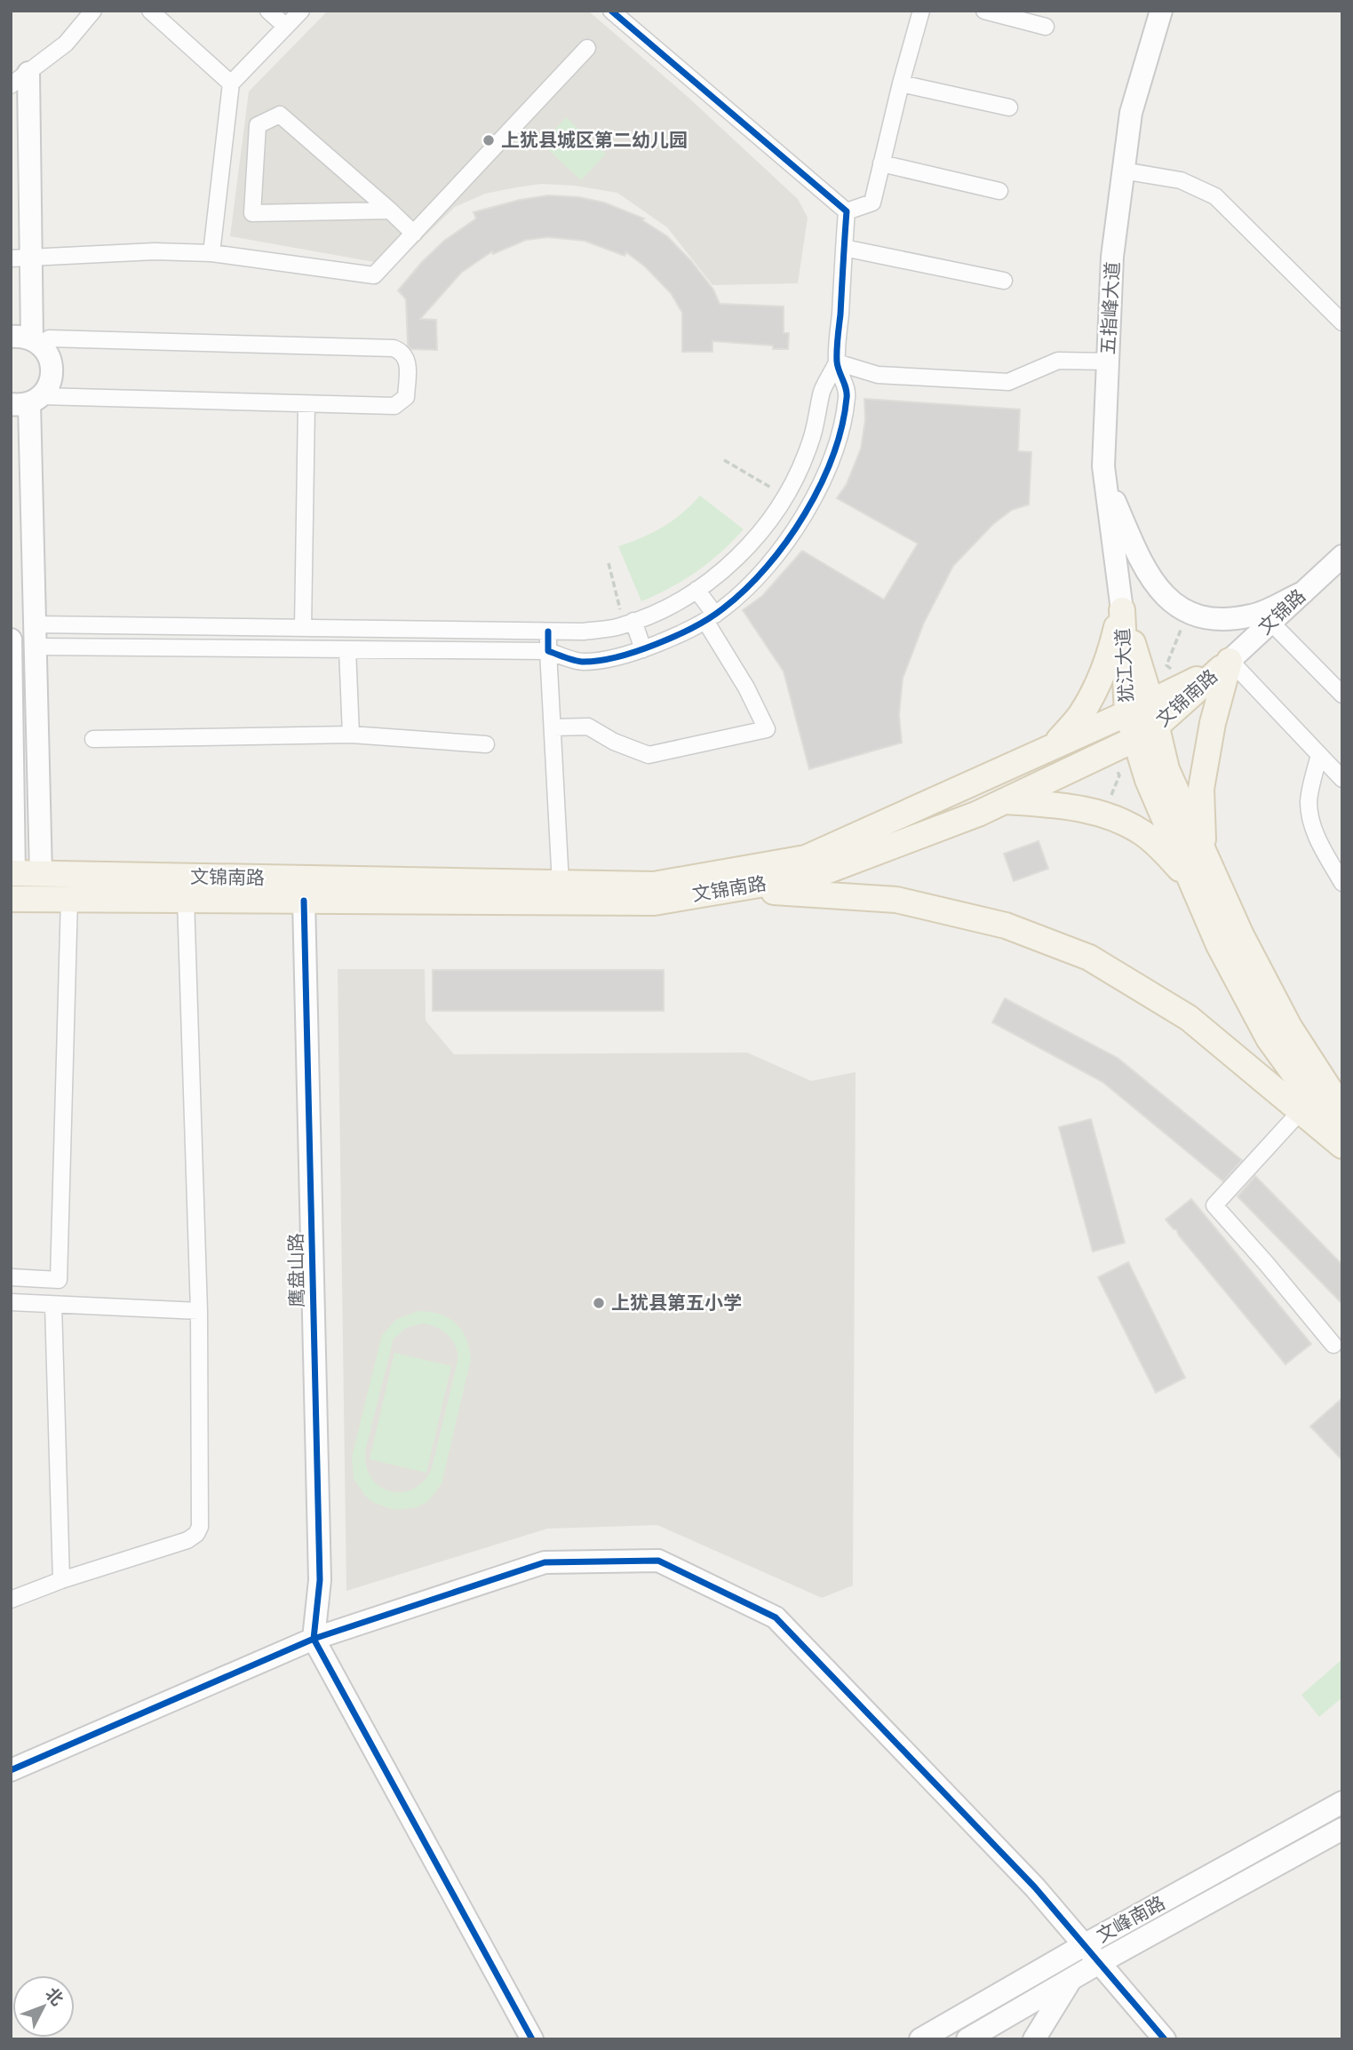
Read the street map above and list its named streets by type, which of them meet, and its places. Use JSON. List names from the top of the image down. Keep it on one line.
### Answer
{"streets":{"main road":["犹江大道","文锦南路"],"street":["五指峰大道","文锦路","鹰盘山路","文峰南路"]},"crossings":[["五指峰大道","犹江大道"],["文锦路","文锦南路"],["犹江大道","文锦南路"],["文锦南路","鹰盘山路"]],"places":["上犹县城区第二幼儿园","上犹县第五小学"],"north":"top right"}
